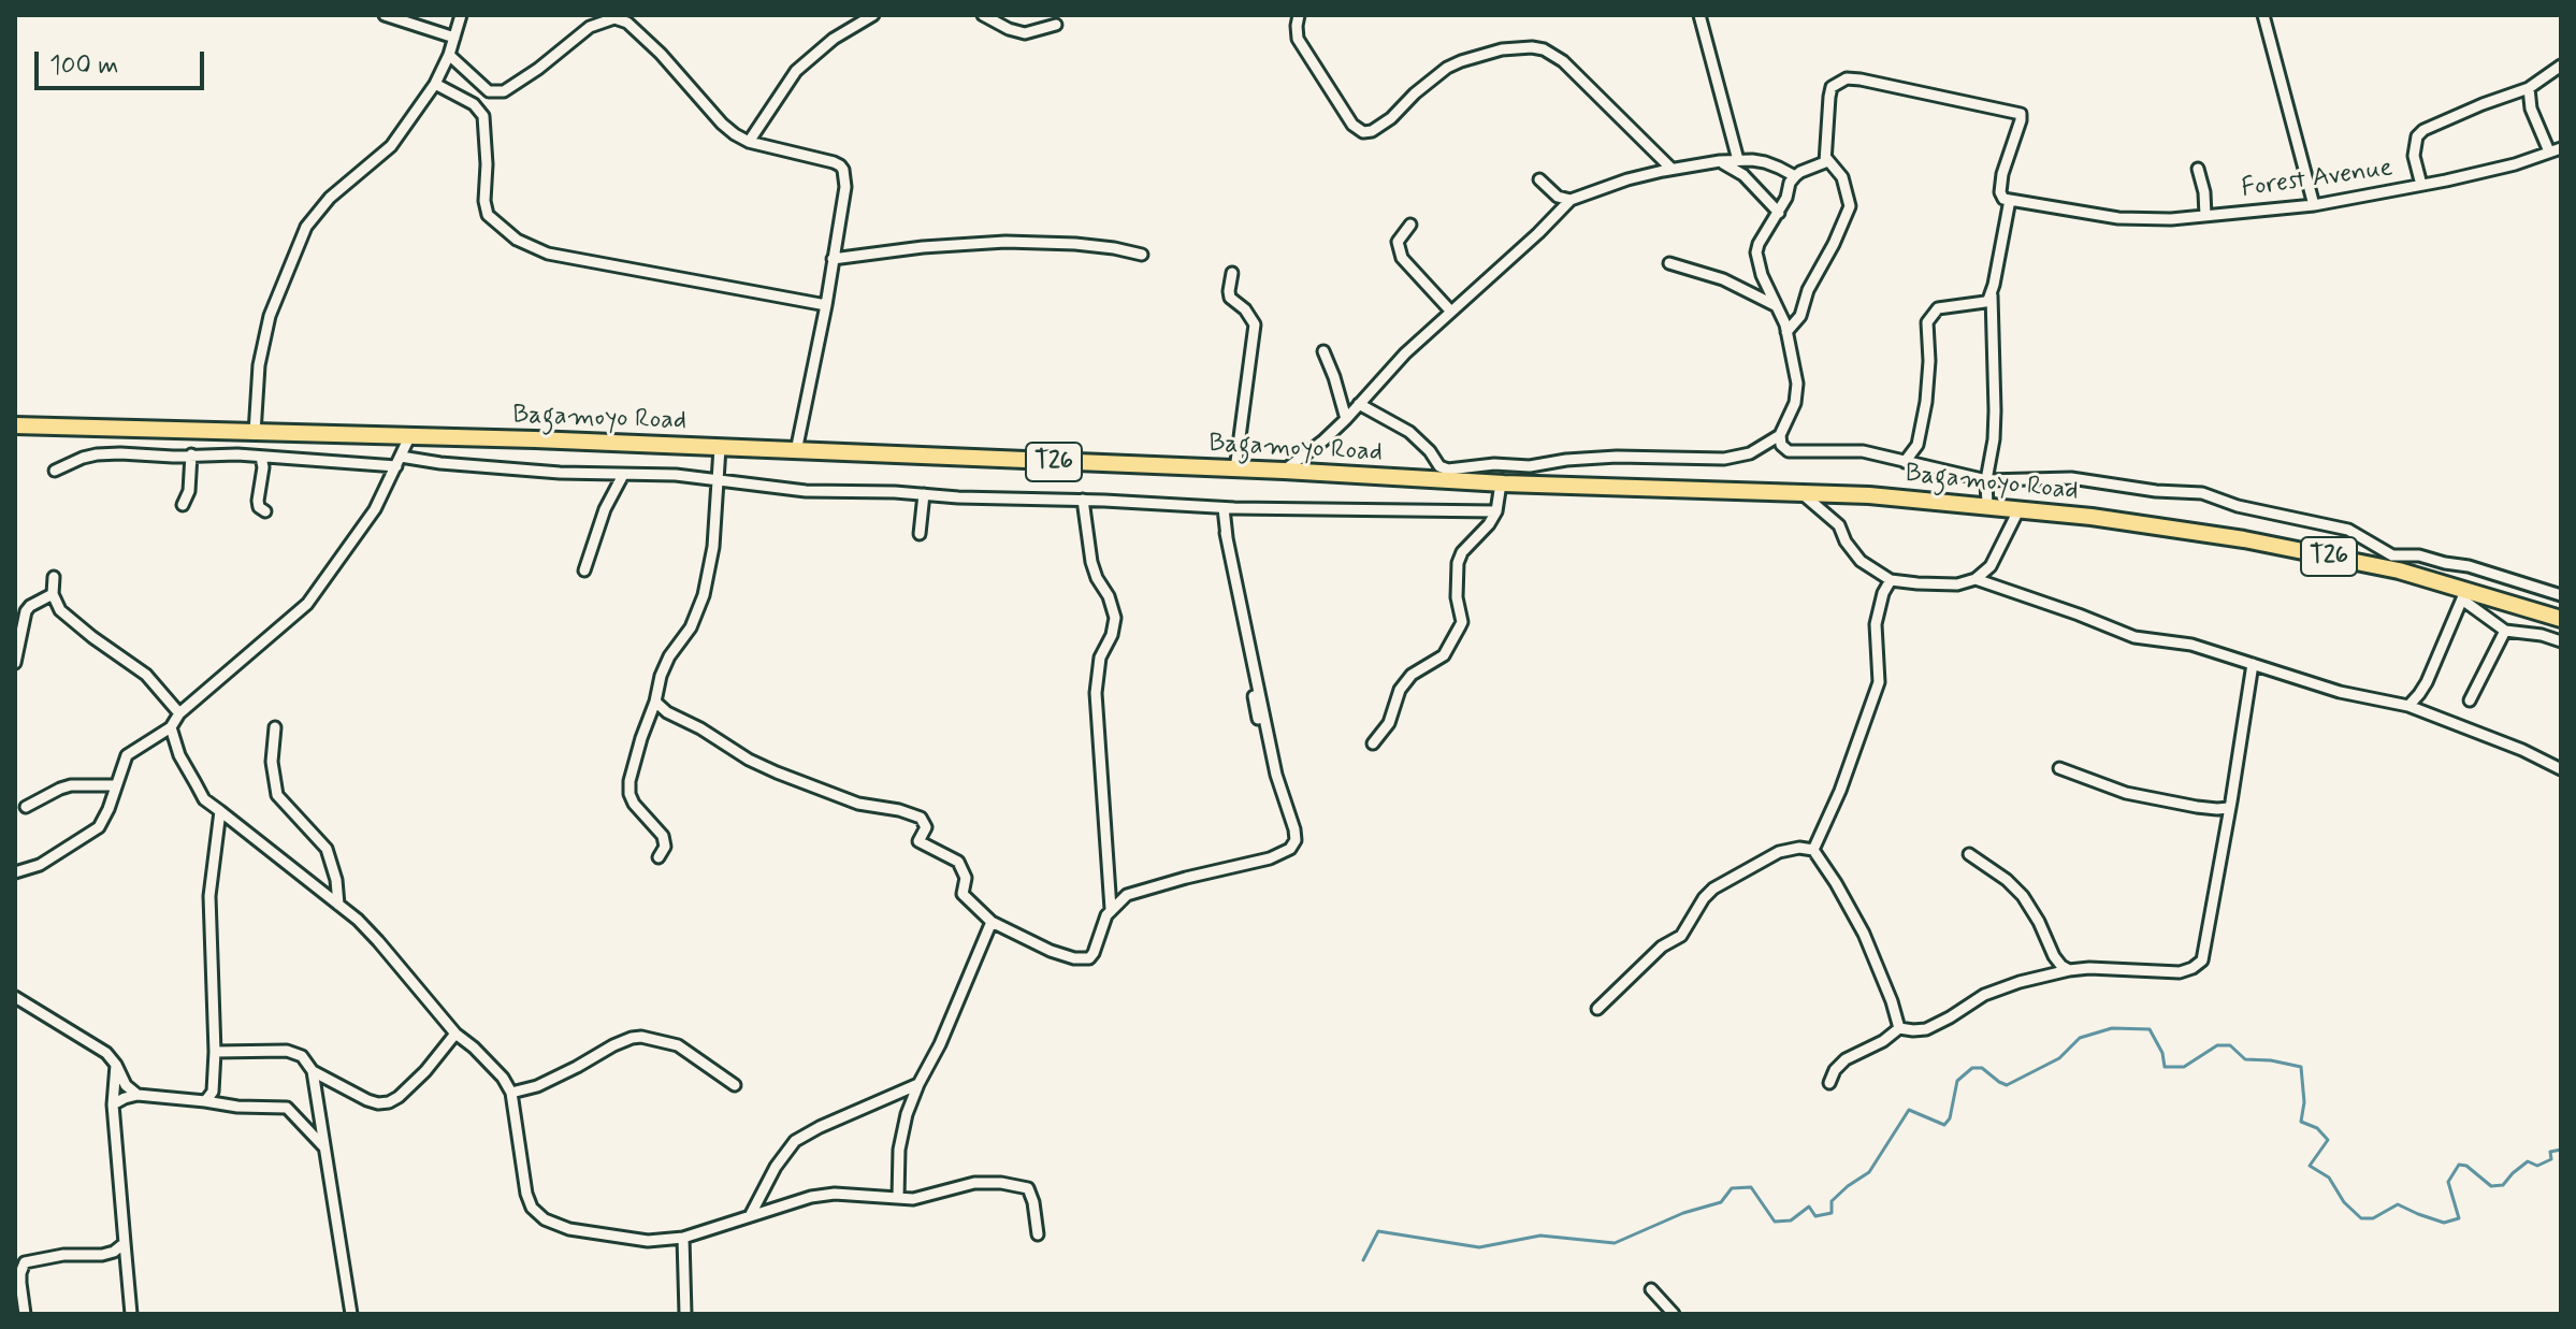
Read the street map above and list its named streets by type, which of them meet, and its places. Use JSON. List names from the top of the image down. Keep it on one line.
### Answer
{"streets":{"highway":["Bagamoyo Road","T26"],"street":["Forest Avenue"]},"scale_bar":"100 m"}
